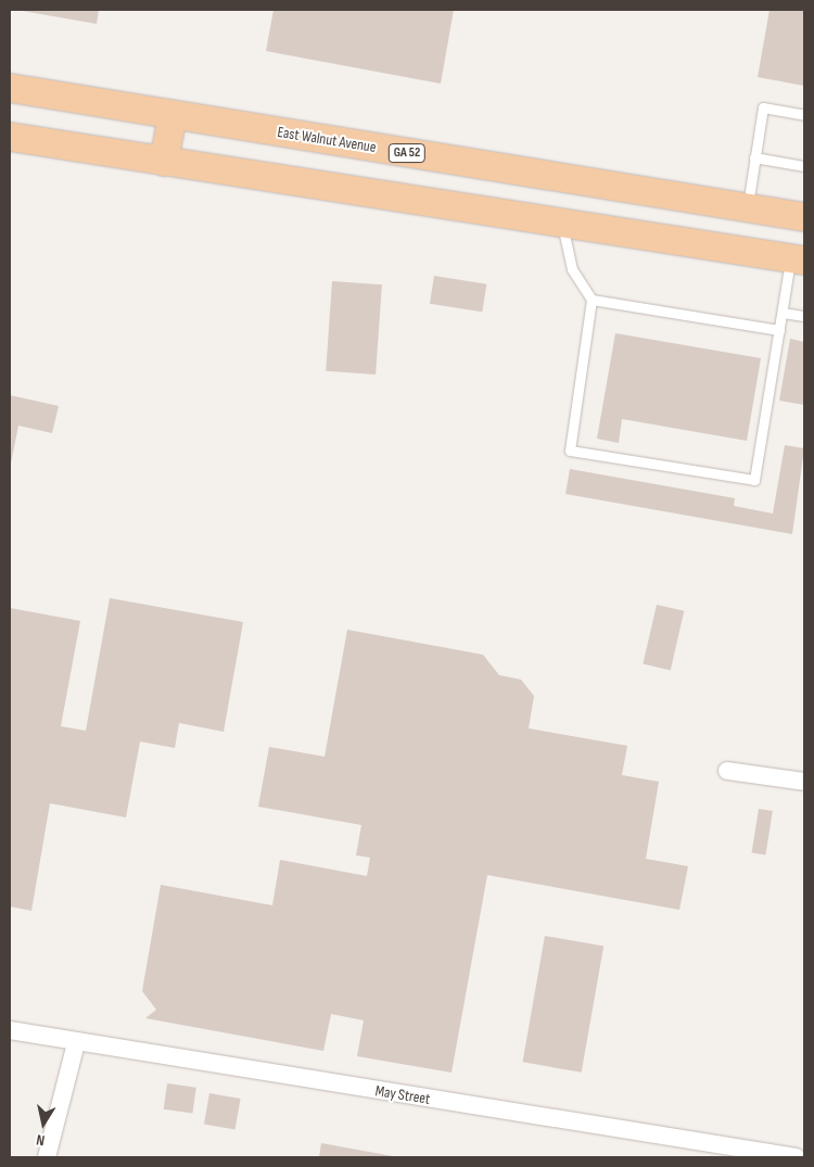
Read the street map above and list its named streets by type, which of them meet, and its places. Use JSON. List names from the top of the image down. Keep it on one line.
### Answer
{"streets":{"main road":["East Walnut Avenue","GA 52"],"street":["May Street"]},"north":"bottom"}
